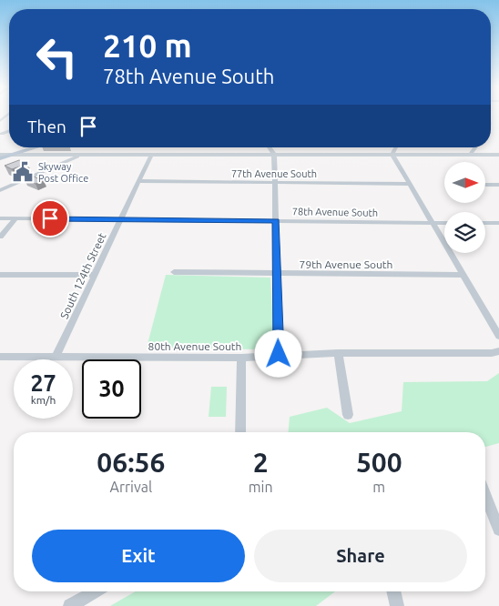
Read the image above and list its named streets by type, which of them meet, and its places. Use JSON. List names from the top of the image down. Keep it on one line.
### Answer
{"streets":{"street":["77th Avenue South","78th Avenue South","79th Avenue South","South 124th Street","80th Avenue South"]},"crossings":[["77th Avenue South","South 124th Street"],["78th Avenue South","South 124th Street"],["South 124th Street","80th Avenue South"]],"places":{"public building":["Skyway Post Office"]},"north":"right","page":{"turn":["210 m","78th Avenue South"],"then":"Then","speed":"27 km/h","limit":"30","eta":["06:56","Arrival","2","min","500","m"],"buttons":["Exit","Share"]}}
